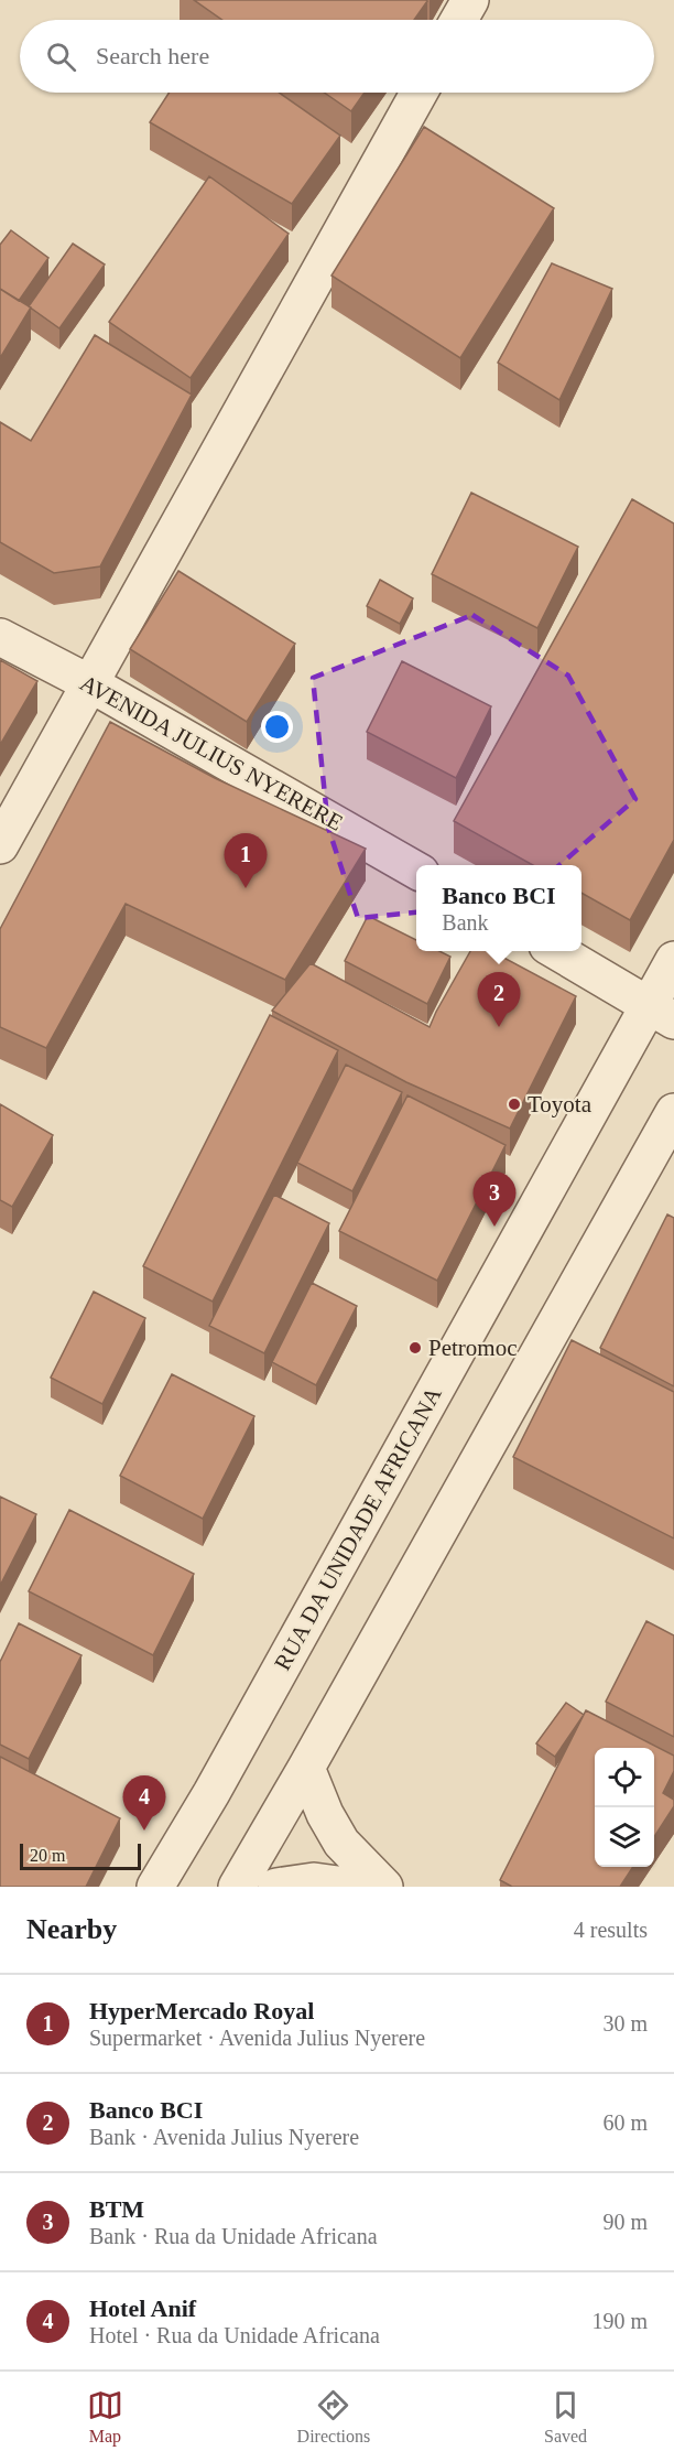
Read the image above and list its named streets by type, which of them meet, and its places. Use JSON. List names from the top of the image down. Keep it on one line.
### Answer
{"streets":{"street":["AVENIDA JULIUS NYERERE","RUA DA UNIDADE AFRICANA"]},"places":["Toyota","Petromoc"],"scale_bar":"20 m","page":{"search":"Search here","pins":["1","2","3","4"],"popup":["Banco BCI","Bank"],"scale":"20 m","heading":["Nearby","4 results"],"list":[{"mark":"1","name":"HyperMercado Royal","note":"Supermarket · Avenida Julius Nyerere","value":"30 m"},{"mark":"2","name":"Banco BCI","note":"Bank · Avenida Julius Nyerere","value":"60 m"},{"mark":"3","name":"BTM","note":"Bank · Rua da Unidade Africana","value":"90 m"},{"mark":"4","name":"Hotel Anif","note":"Hotel · Rua da Unidade Africana","value":"190 m"}],"nav":["Map","Directions","Saved"]}}
